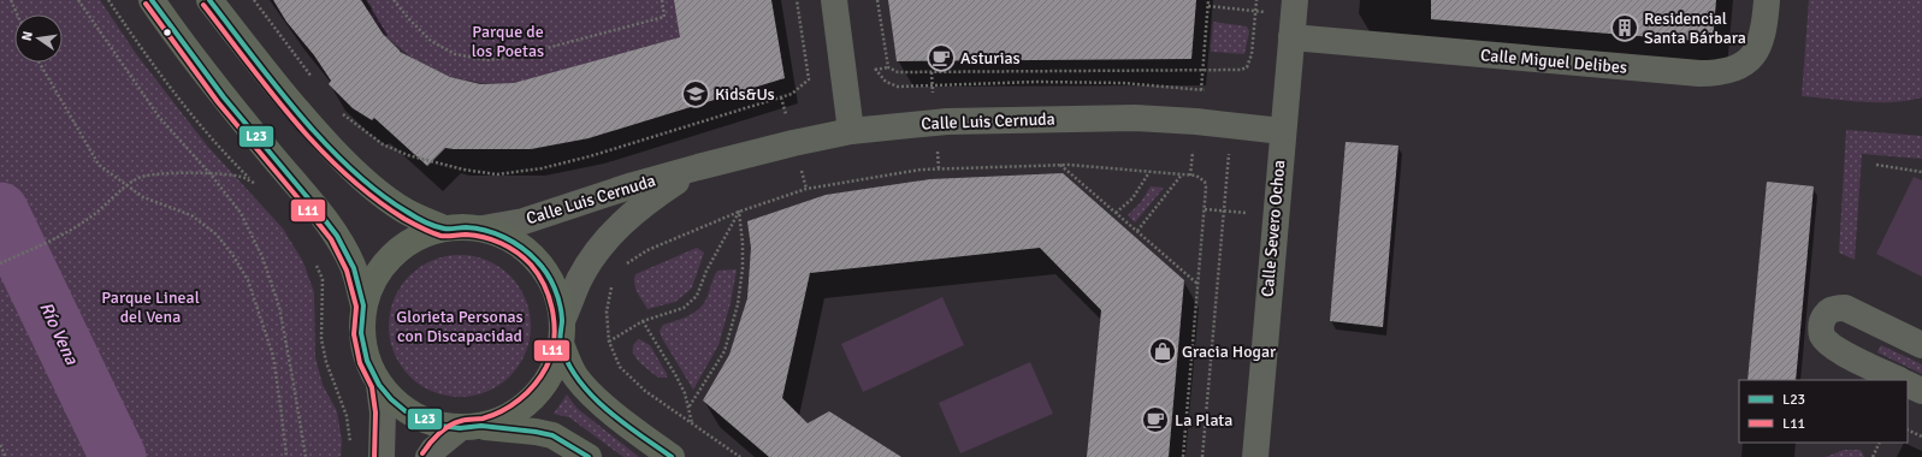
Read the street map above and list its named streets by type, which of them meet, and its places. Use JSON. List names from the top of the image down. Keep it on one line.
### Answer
{"streets":{"street":["Calle Miguel Delibes","Calle Luis Cernuda","Calle Severo Ochoa"]},"crossings":[["Calle Miguel Delibes","Calle Severo Ochoa"],["Calle Luis Cernuda","Calle Severo Ochoa"]],"water":["Río Vena"],"parks":["Parque de los Poetas","Parque Lineal del Vena","Glorieta Personas con Discapacidad"],"places":{"building":["Residencial Santa Bárbara"],"cafe":["Asturias","La Plata"],"school or university":["Kids&Us"],"shop":["Gracia Hogar"]},"lines":["transit line L23","transit line L11"],"legend":["L23","L11"],"north":"left"}
